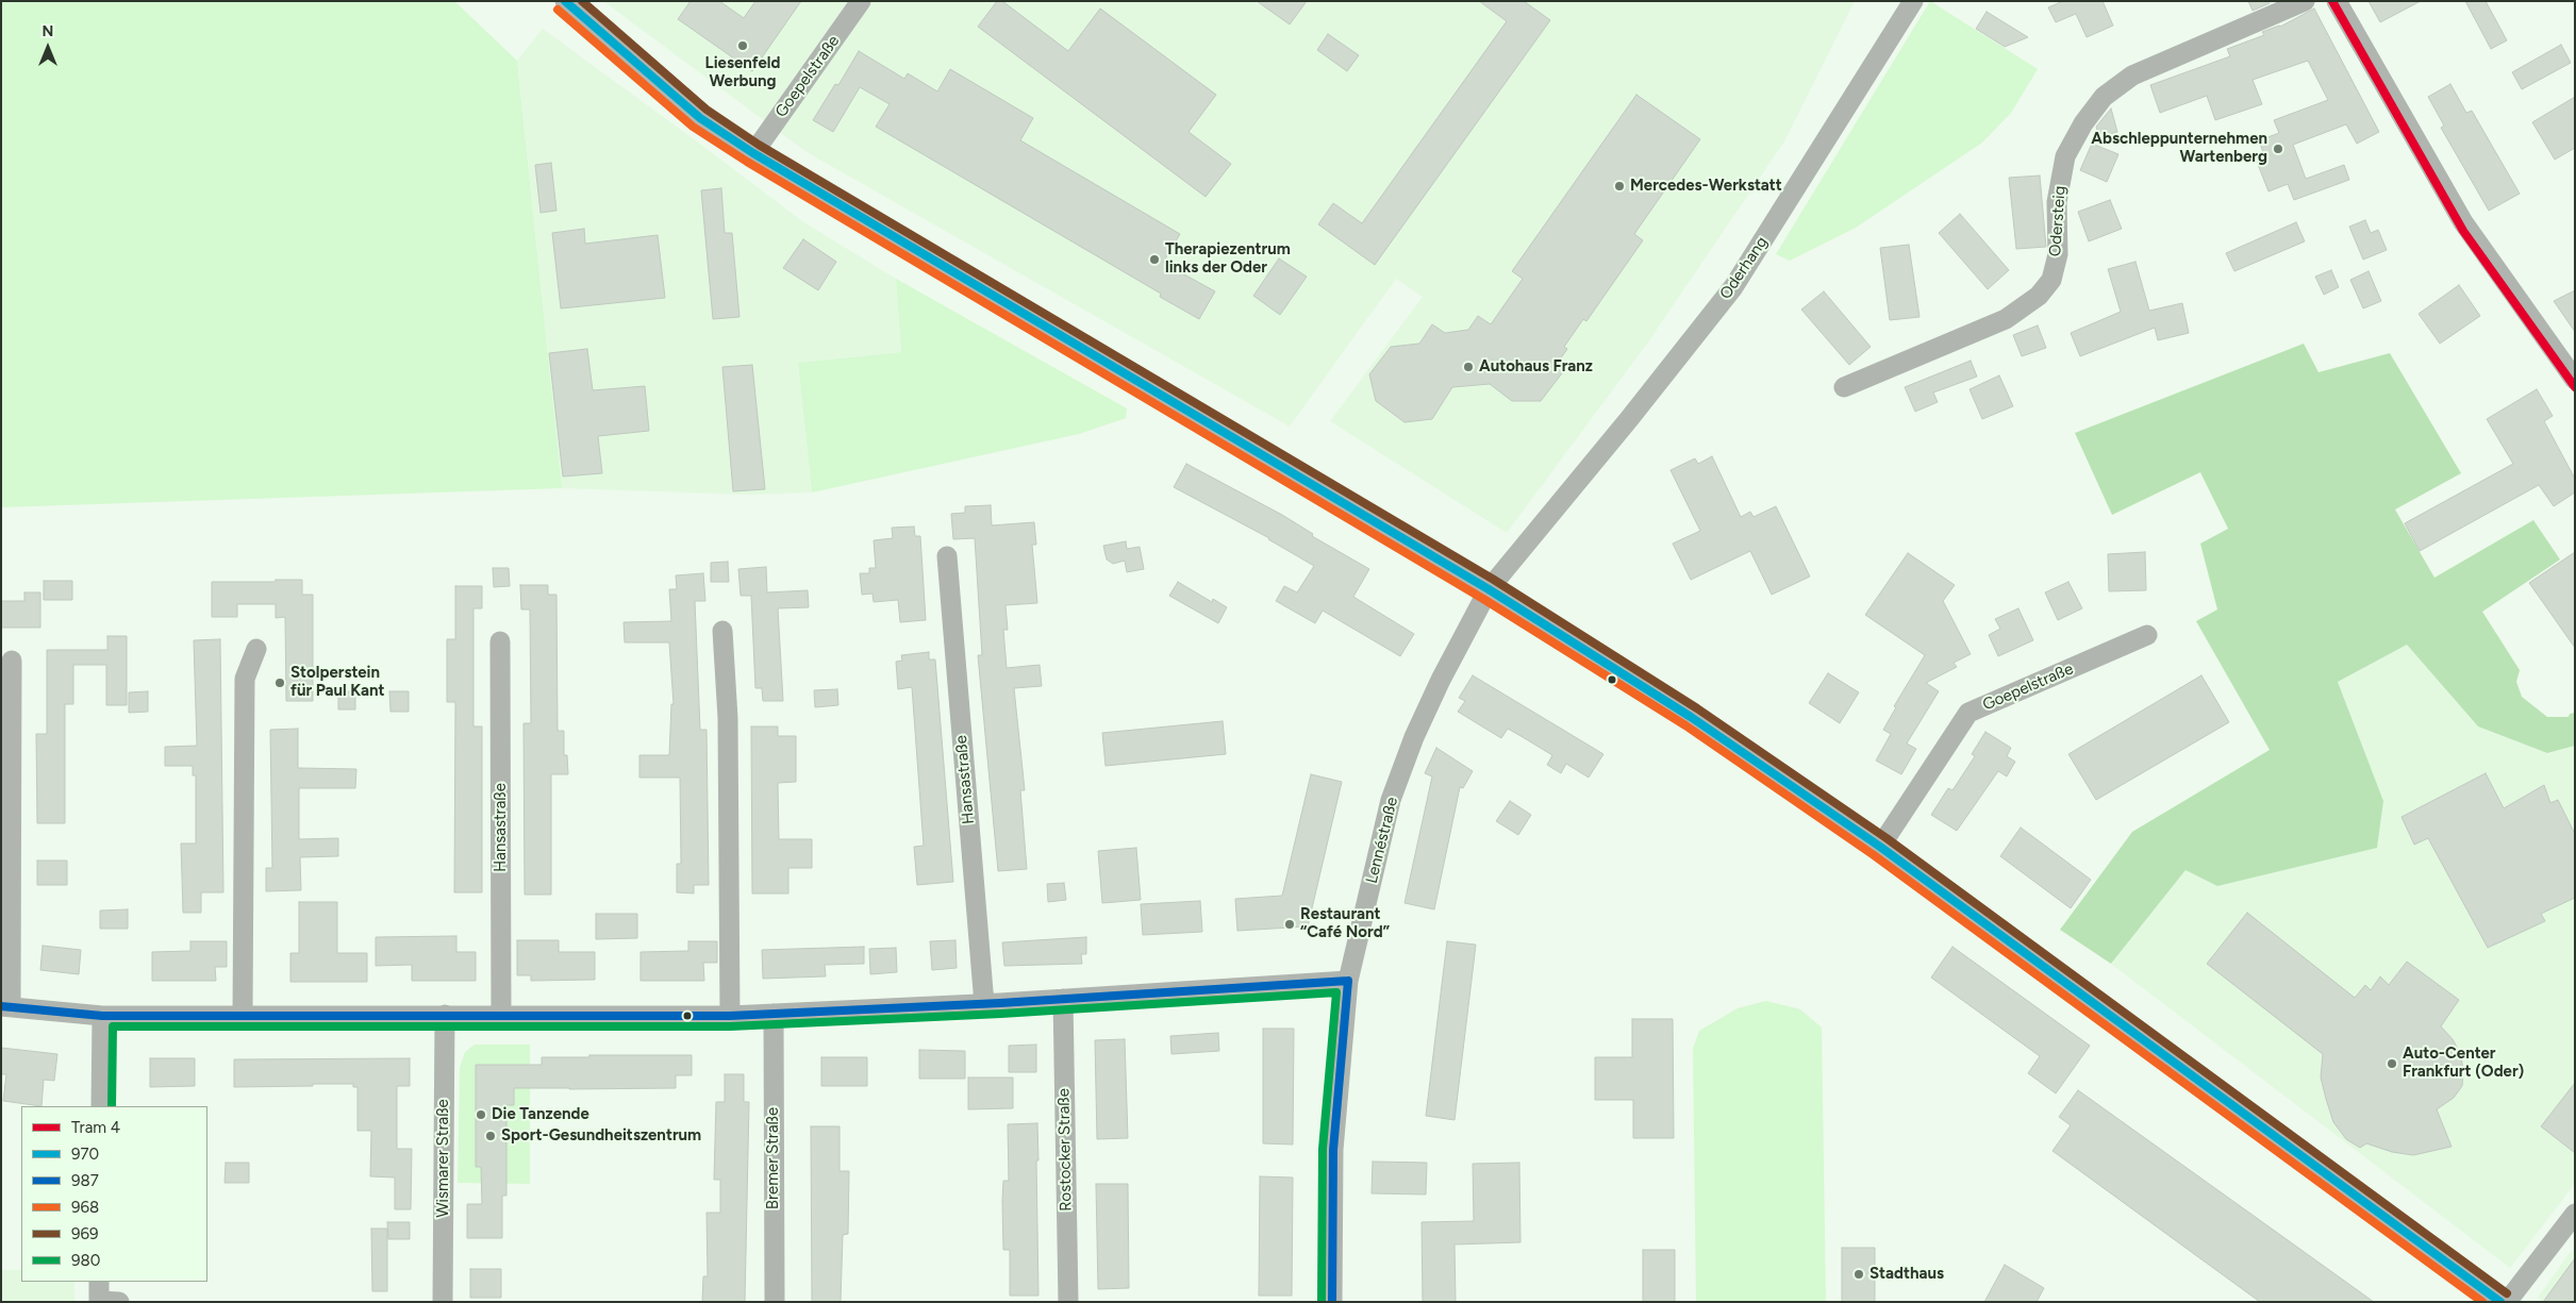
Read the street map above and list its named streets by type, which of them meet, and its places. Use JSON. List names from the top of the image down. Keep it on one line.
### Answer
{"streets":{"street":["Goepelstraße","Odersteig","Oderhang","Hansastraße","Lennéstraße","Rostocker Straße","Wismarer Straße","Bremer Straße"]},"crossings":[["Oderhang","Lennéstraße"]],"places":["Liesenfeld Werbung","Abschleppunternehmen Wartenberg","Mercedes-Werkstatt","Therapiezentrum links der Oder","Autohaus Franz","Stolperstein für Paul Kant","Restaurant “Café Nord”","Auto-Center Frankfurt (Oder)","Die Tanzende","Sport-Gesundheitszentrum","Stadthaus"],"lines":["tram line 4","transit line 970","transit line 969","transit line 968","transit line 987","transit line 980"],"legend":["Tram 4","970","987","968","969","980"],"north":"top"}
